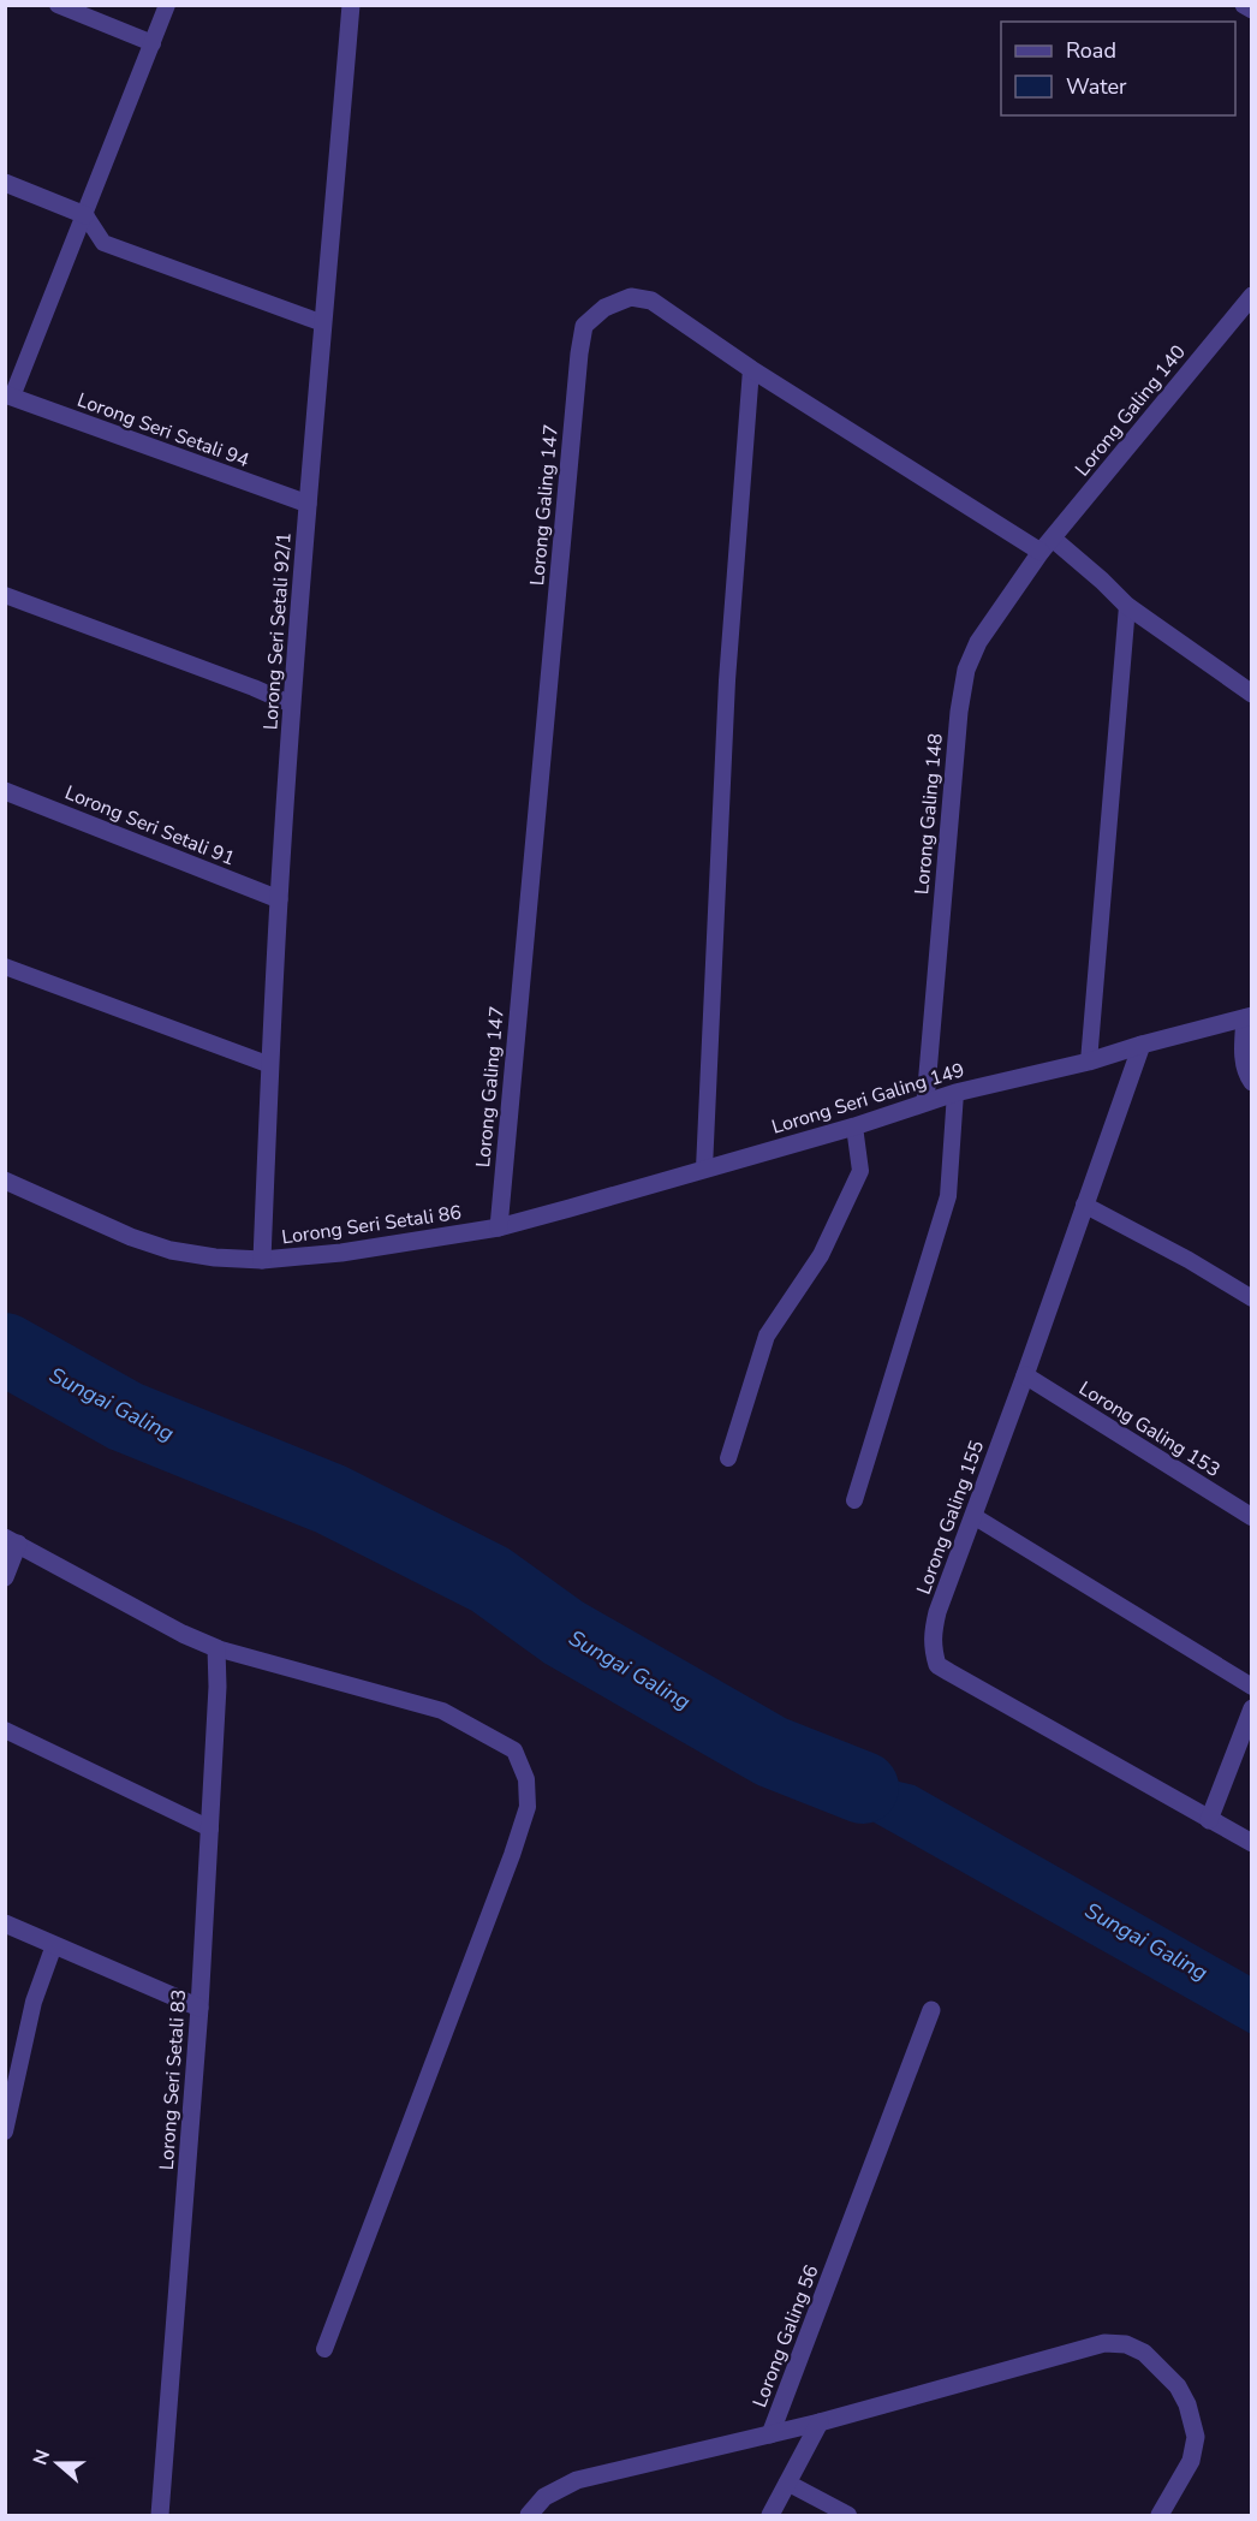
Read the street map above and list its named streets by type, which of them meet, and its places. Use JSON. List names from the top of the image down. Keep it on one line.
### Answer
{"streets":{"street":["Lorong Galing 140","Lorong Seri Setali 94","Lorong Galing 147","Lorong Seri Setali 92/1","Lorong Galing 148","Lorong Seri Setali 91","Lorong Seri Galing 149","Lorong Seri Setali 86","Lorong Galing 153","Lorong Galing 155","Lorong Seri Setali 83","Lorong Galing 56"]},"crossings":[["Lorong Galing 140","Lorong Galing 147"],["Lorong Galing 140","Lorong Galing 148"],["Lorong Seri Setali 94","Lorong Seri Setali 92/1"],["Lorong Galing 147","Lorong Galing 148"],["Lorong Galing 147","Lorong Seri Galing 149"],["Lorong Galing 147","Lorong Seri Setali 86"],["Lorong Seri Setali 92/1","Lorong Seri Setali 91"],["Lorong Seri Setali 92/1","Lorong Seri Setali 86"],["Lorong Galing 148","Lorong Seri Galing 149"],["Lorong Seri Galing 149","Lorong Seri Setali 86"],["Lorong Seri Galing 149","Lorong Galing 155"],["Lorong Galing 153","Lorong Galing 155"]],"water":["Sungai Galing"],"legend":["Road","Water"],"north":"left"}
